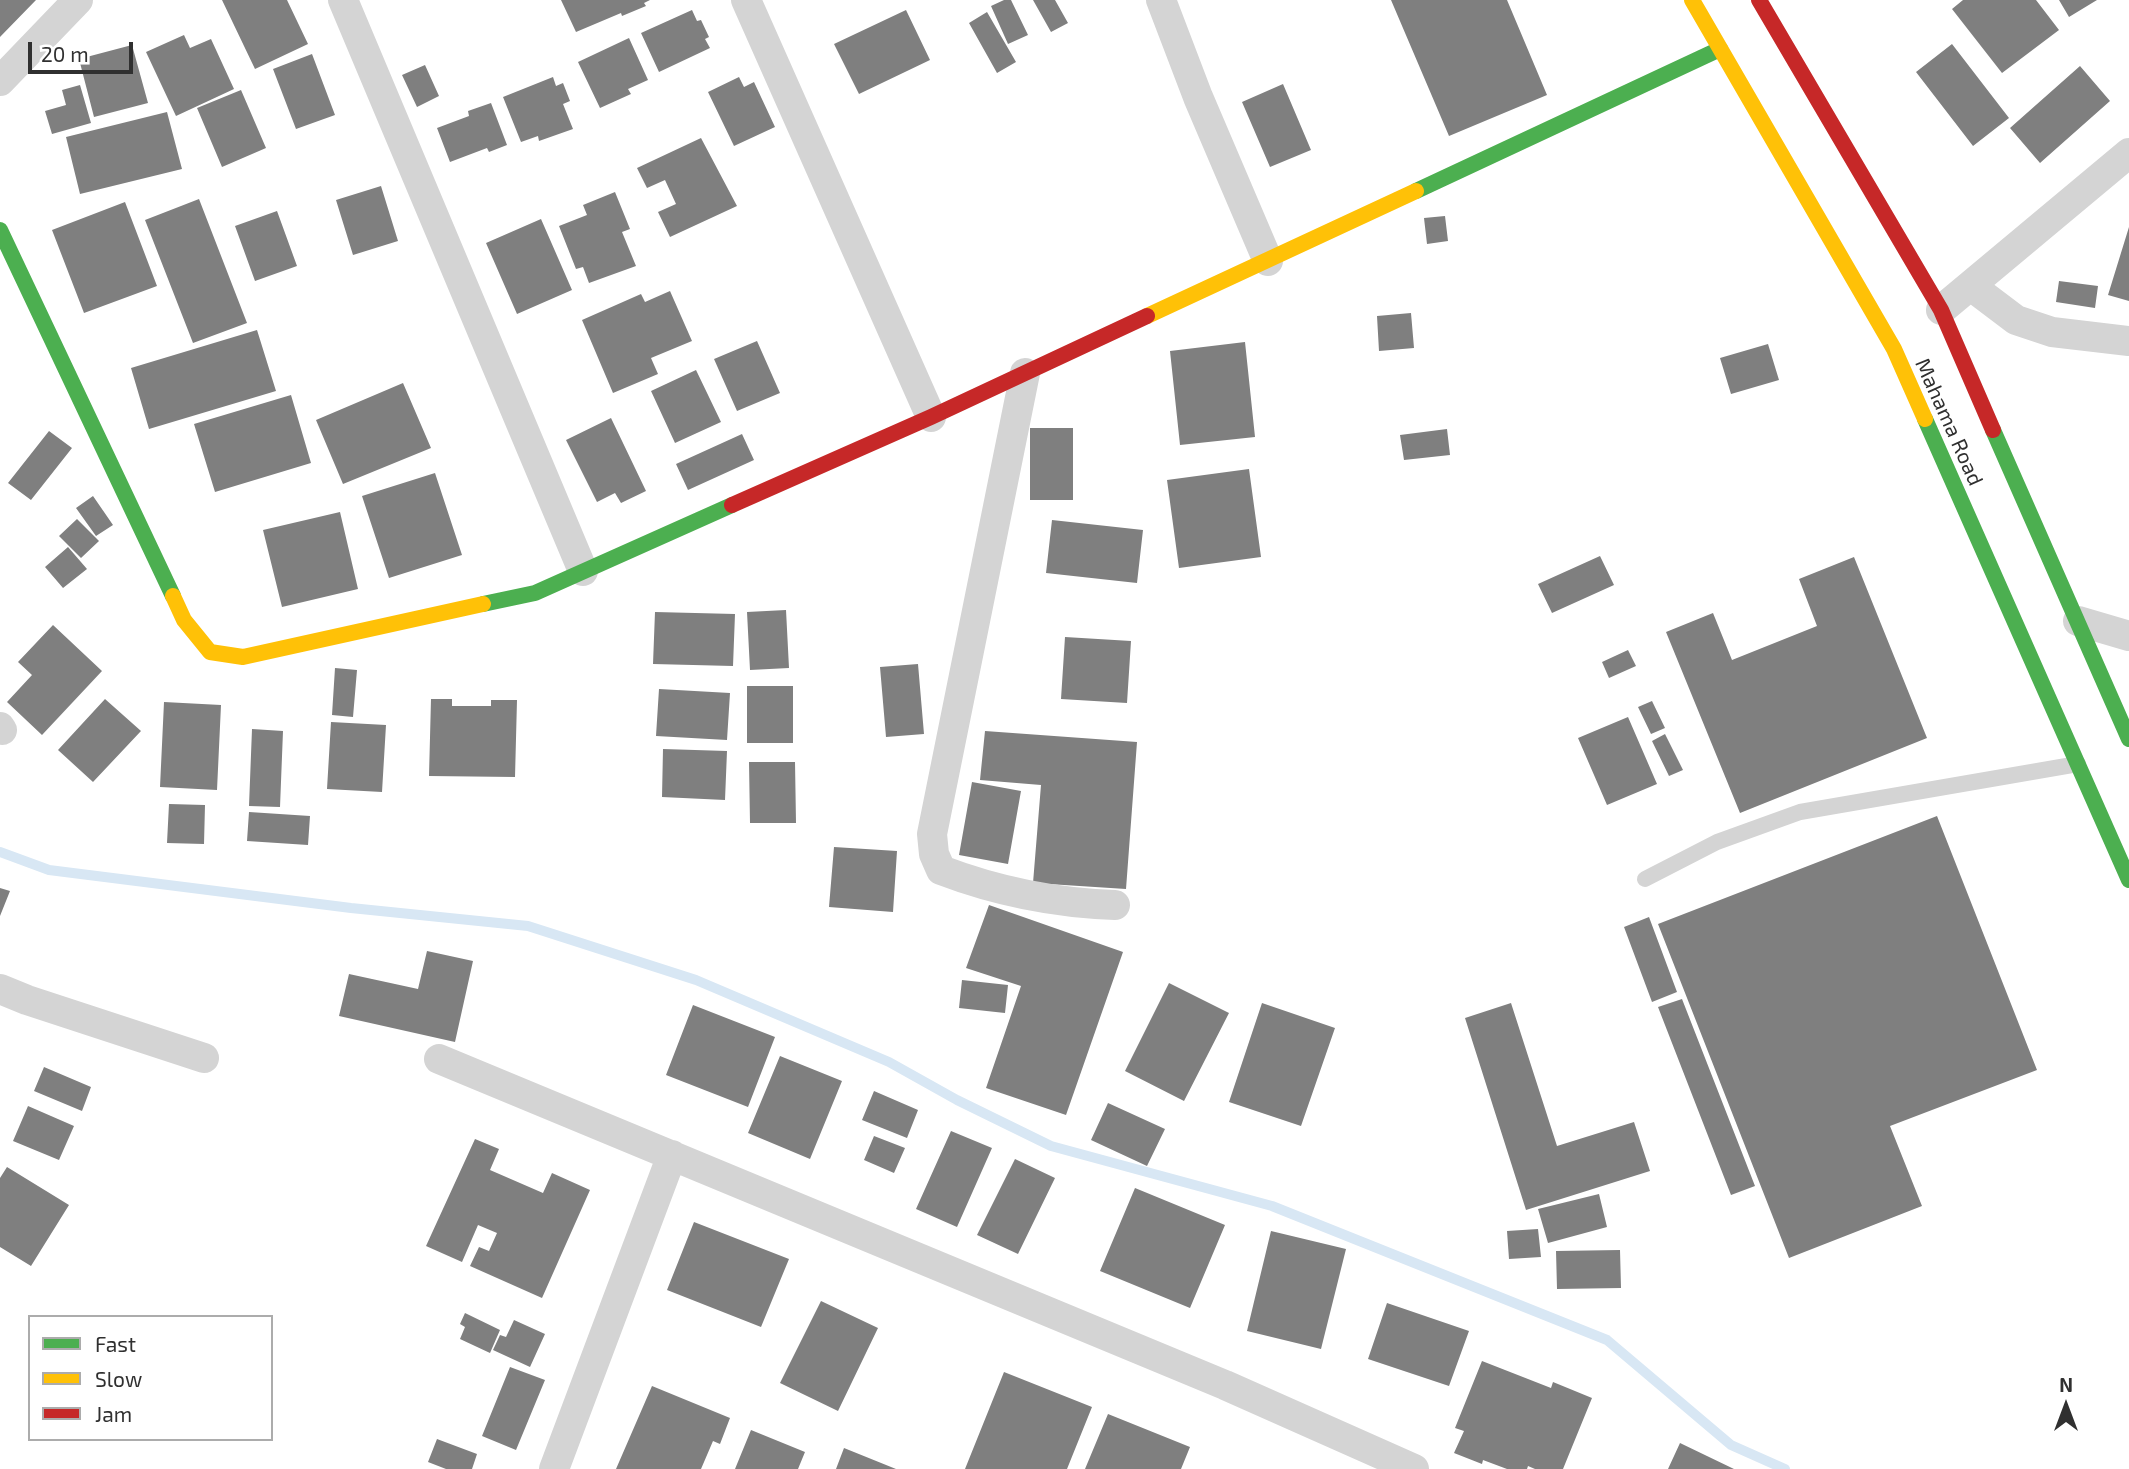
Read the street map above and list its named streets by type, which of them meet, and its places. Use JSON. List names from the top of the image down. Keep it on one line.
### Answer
{"streets":{"street":["Mahama Road"]},"legend":["Fast","Slow","Jam"],"scale_bar":"20 m","north":"top"}
